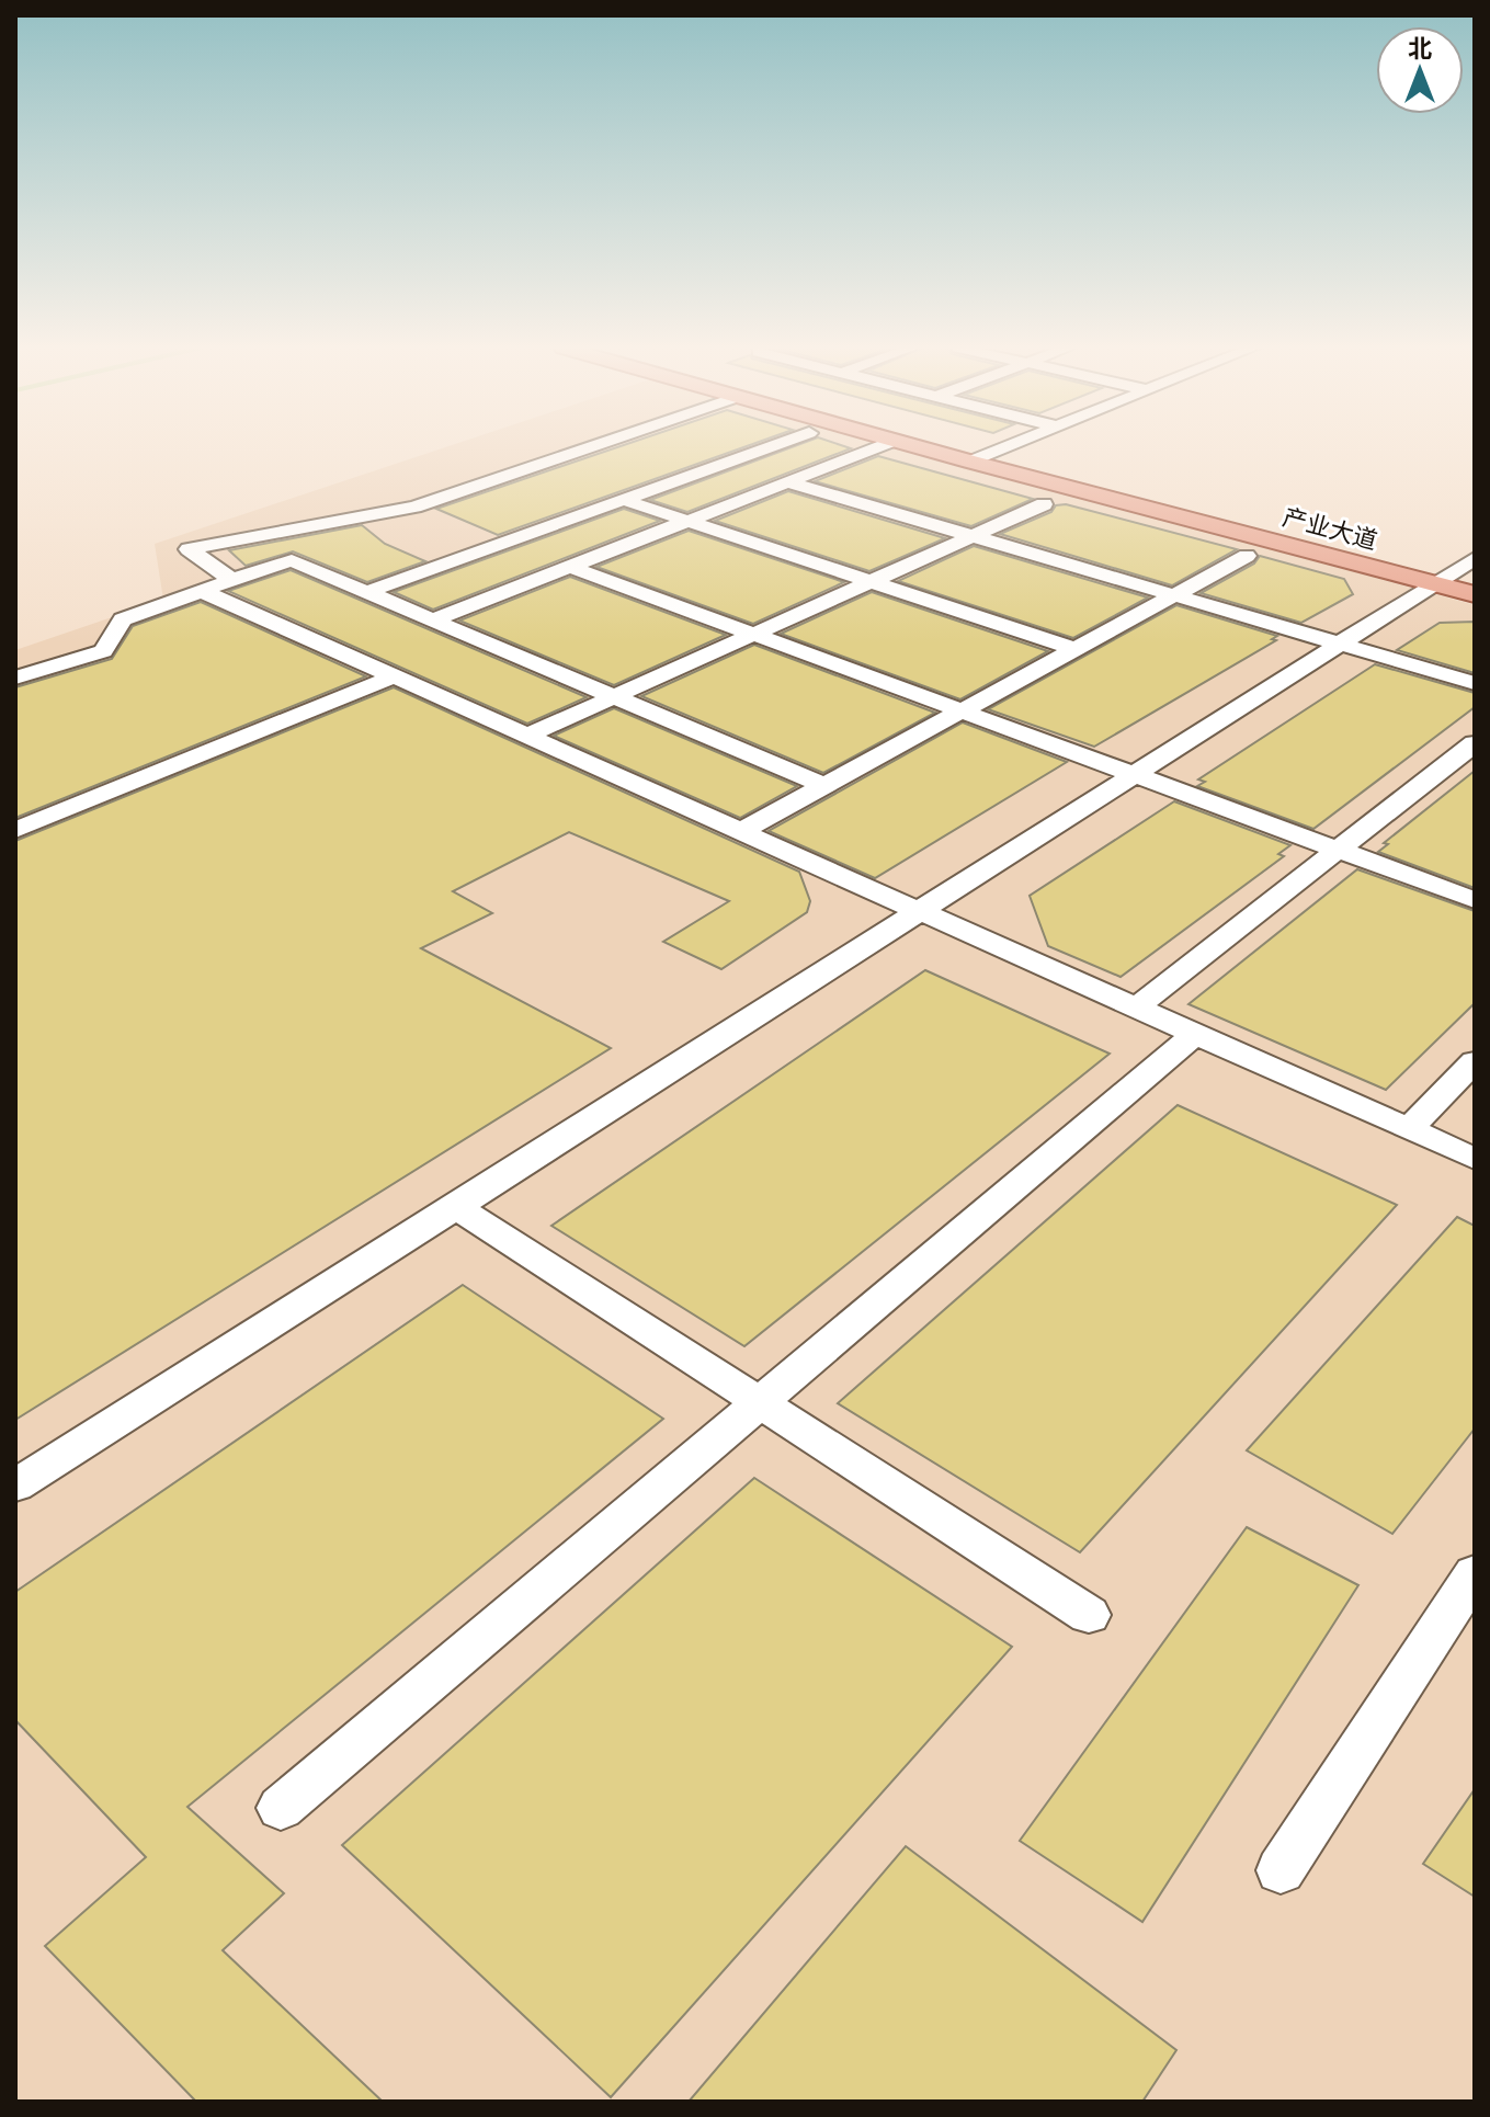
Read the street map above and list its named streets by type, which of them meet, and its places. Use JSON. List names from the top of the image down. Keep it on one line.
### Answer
{"streets":{"main road":["产业大道"]},"north":"top"}
